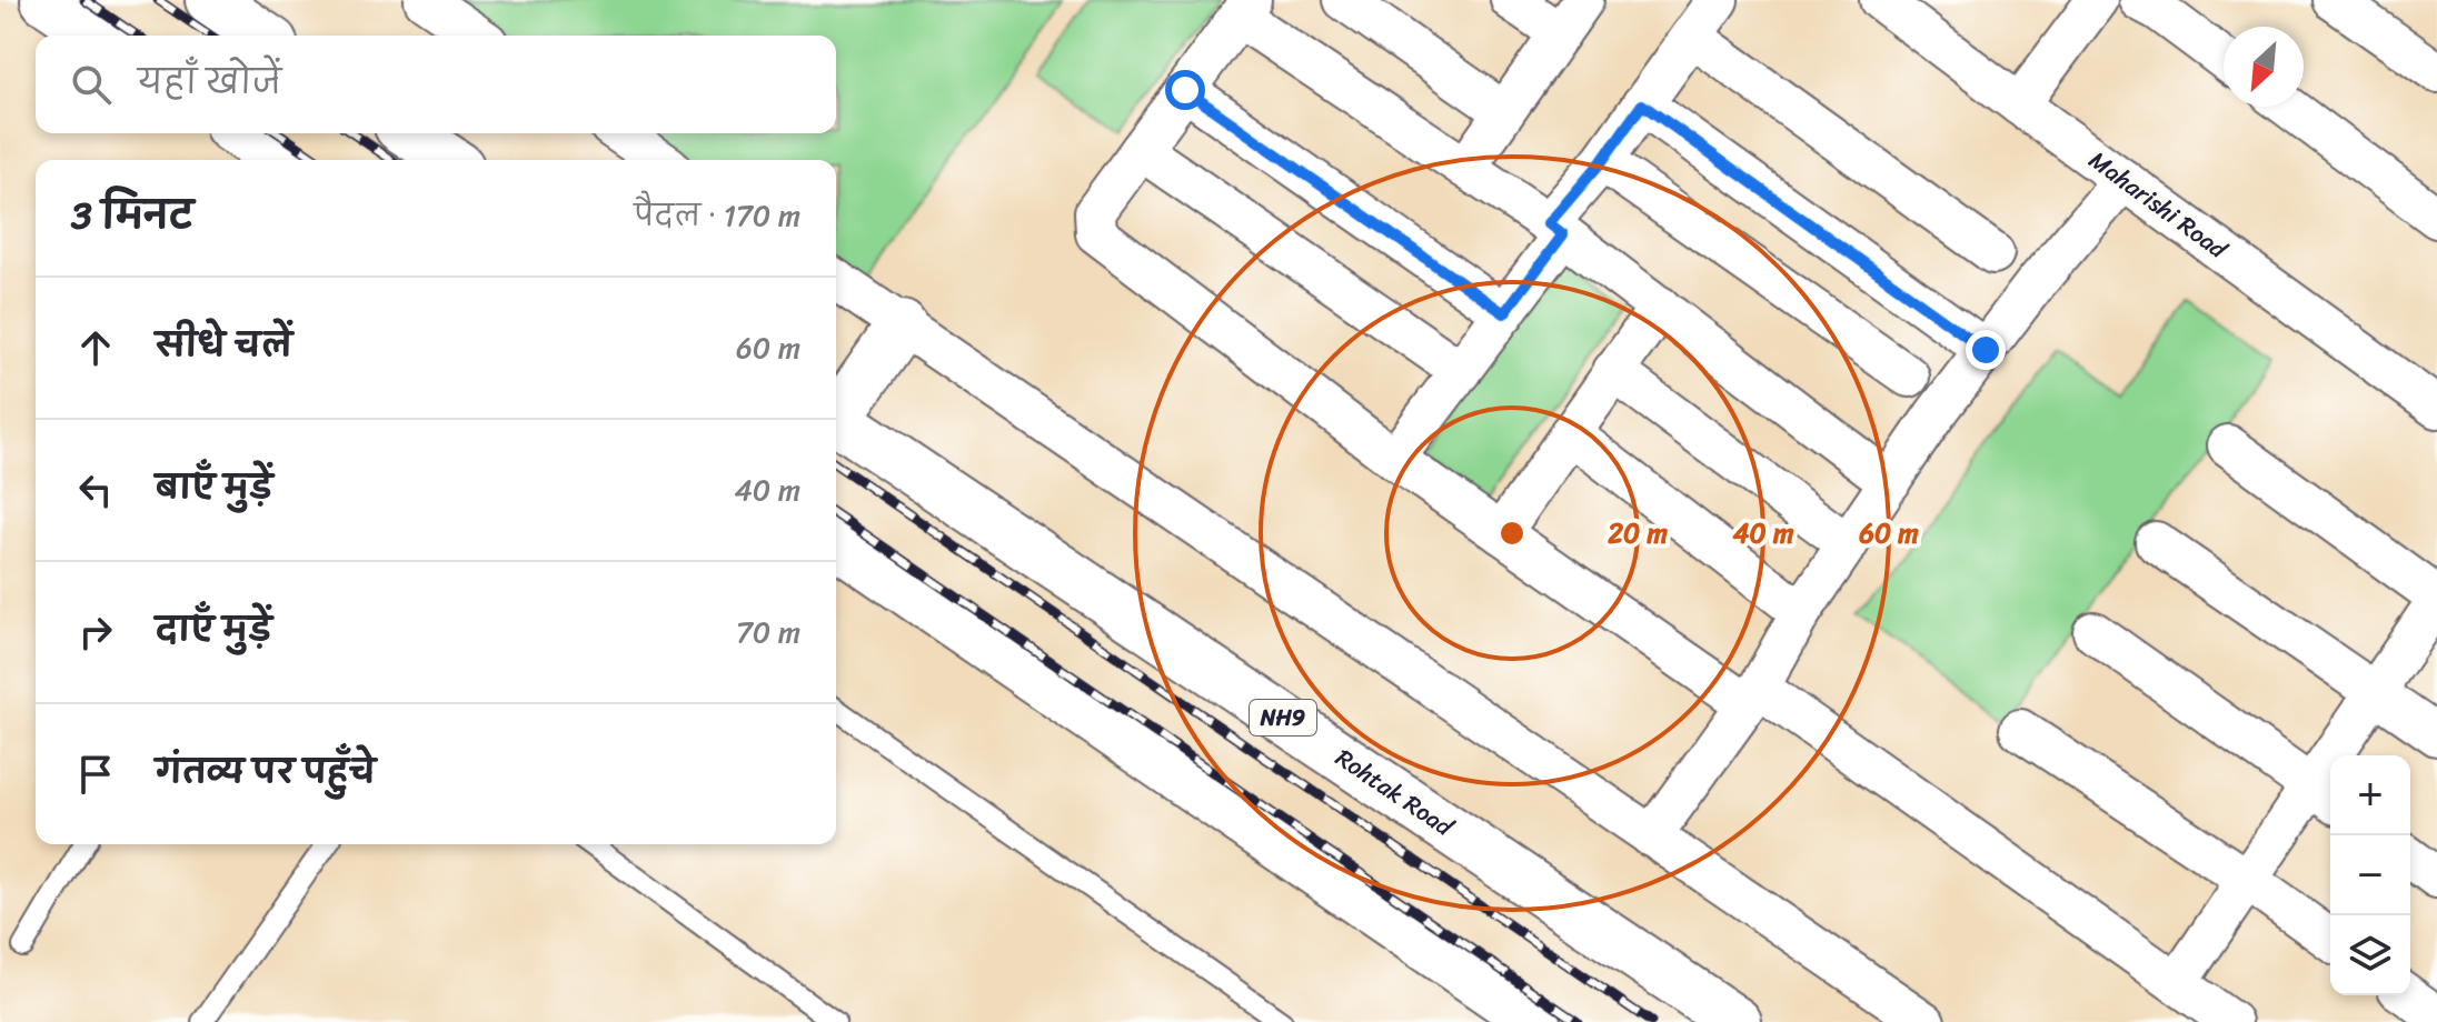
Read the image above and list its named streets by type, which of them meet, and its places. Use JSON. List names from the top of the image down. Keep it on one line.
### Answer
{"streets":{"main road":["NH9","Rohtak Road"],"street":["Maharishi Road"]},"north":"bottom left","page":{"search":"यहाँ खोजें","heading":["3 मिनट","पैदल · 170 m"],"list":[["सीधे चलें","60 m"],["बाएँ मुड़ें","40 m"],["दाएँ मुड़ें","70 m"],"गंतव्य पर पहुँचे"],"map_buttons":["+","−"]},"rings":["20 m","40 m","60 m"]}
